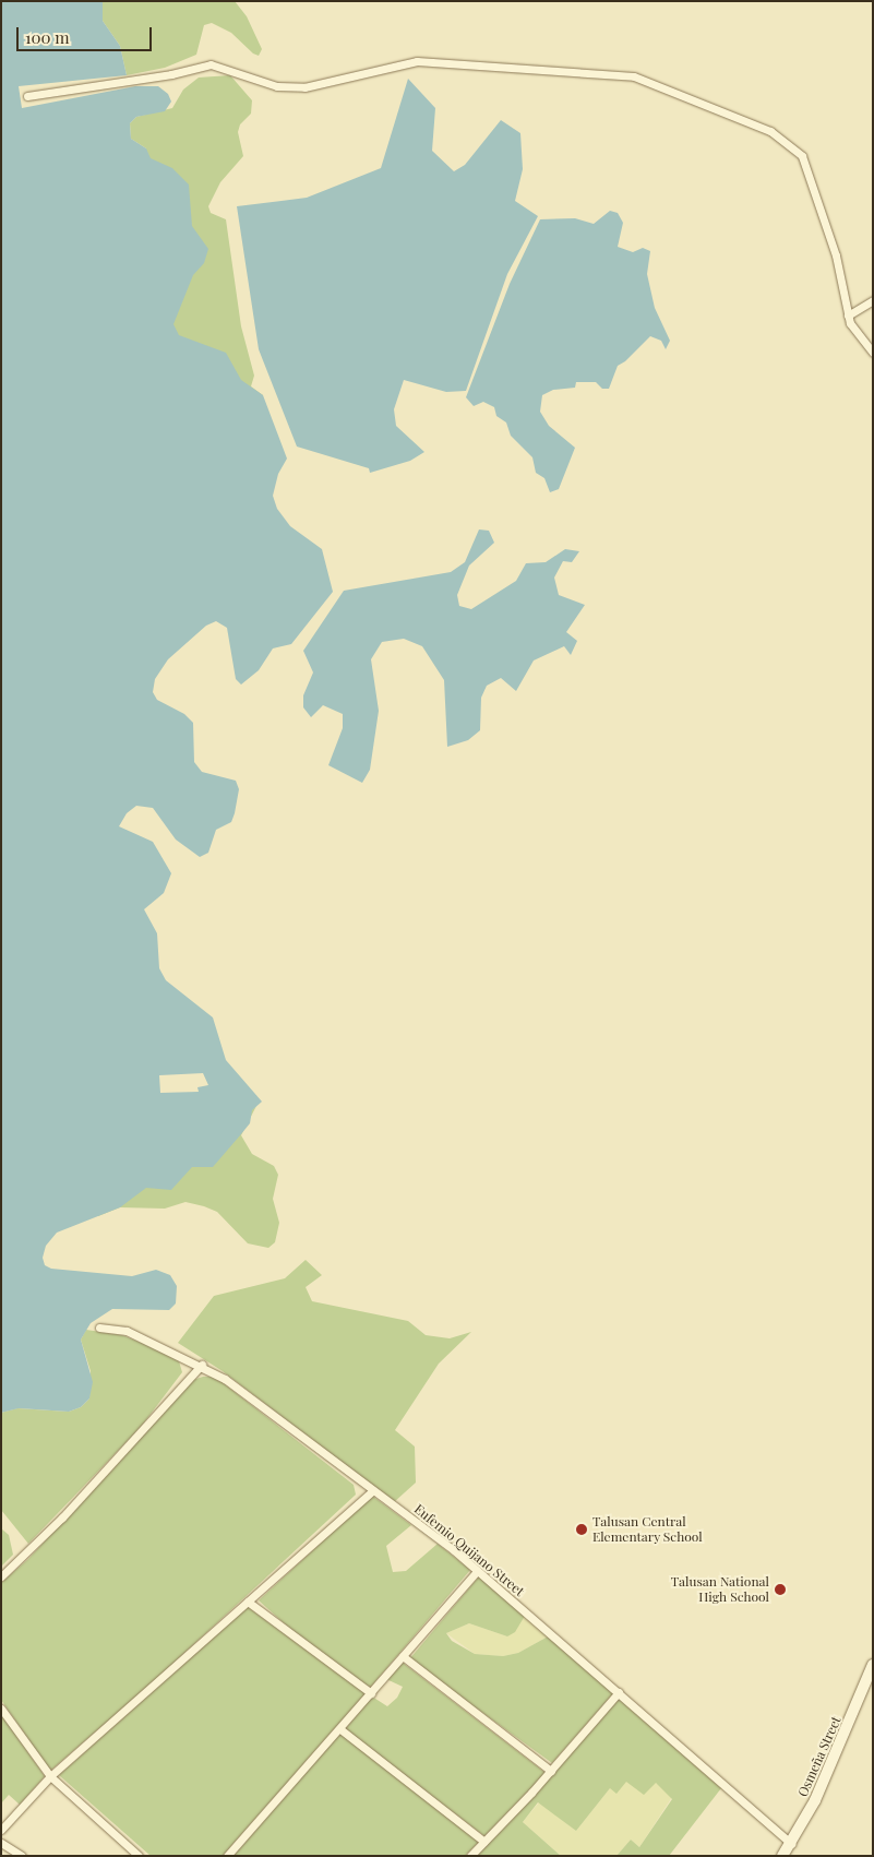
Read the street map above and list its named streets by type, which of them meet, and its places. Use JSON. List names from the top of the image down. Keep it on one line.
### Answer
{"streets":{"main road":["Osmeña Street"],"street":["Eufemio Quijano Street"]},"crossings":[["Eufemio Quijano Street","Osmeña Street"]],"places":["Talusan Central Elementary School","Talusan National High School"],"scale_bar":"100 m"}
